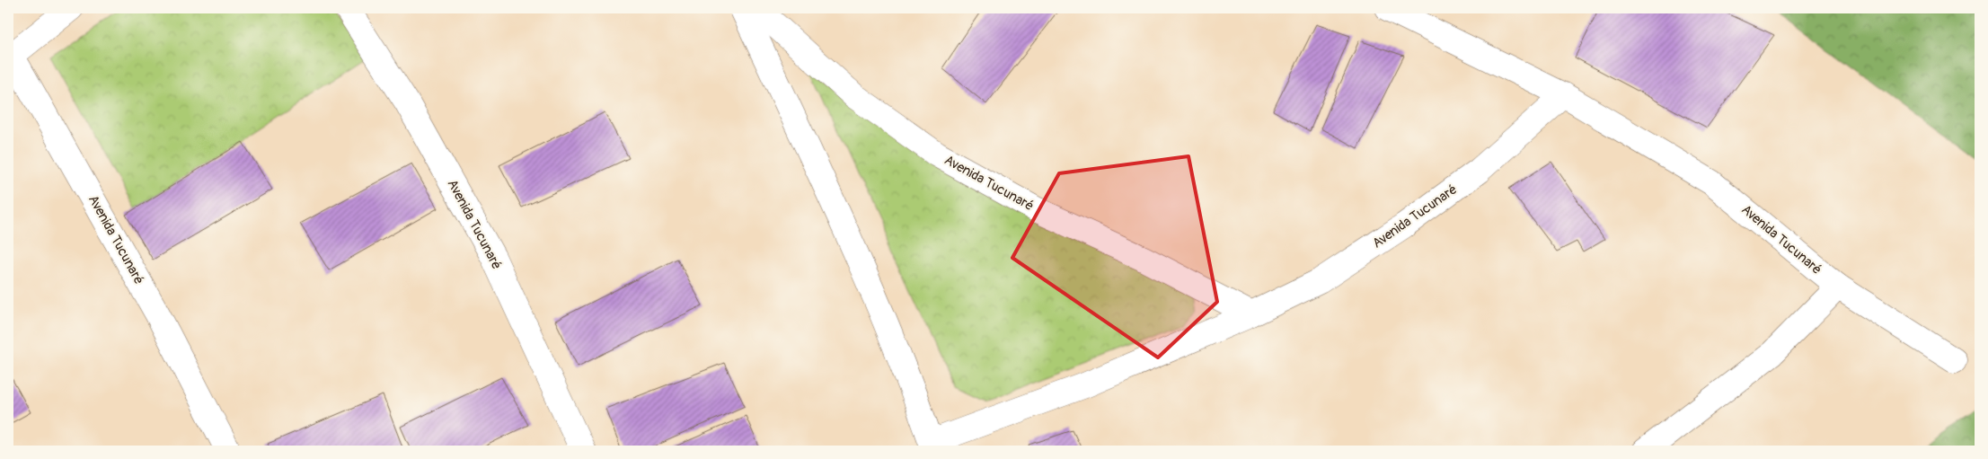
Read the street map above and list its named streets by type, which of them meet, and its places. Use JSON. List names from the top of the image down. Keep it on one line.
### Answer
{"streets":{"street":["Avenida Tucunaré"]}}
